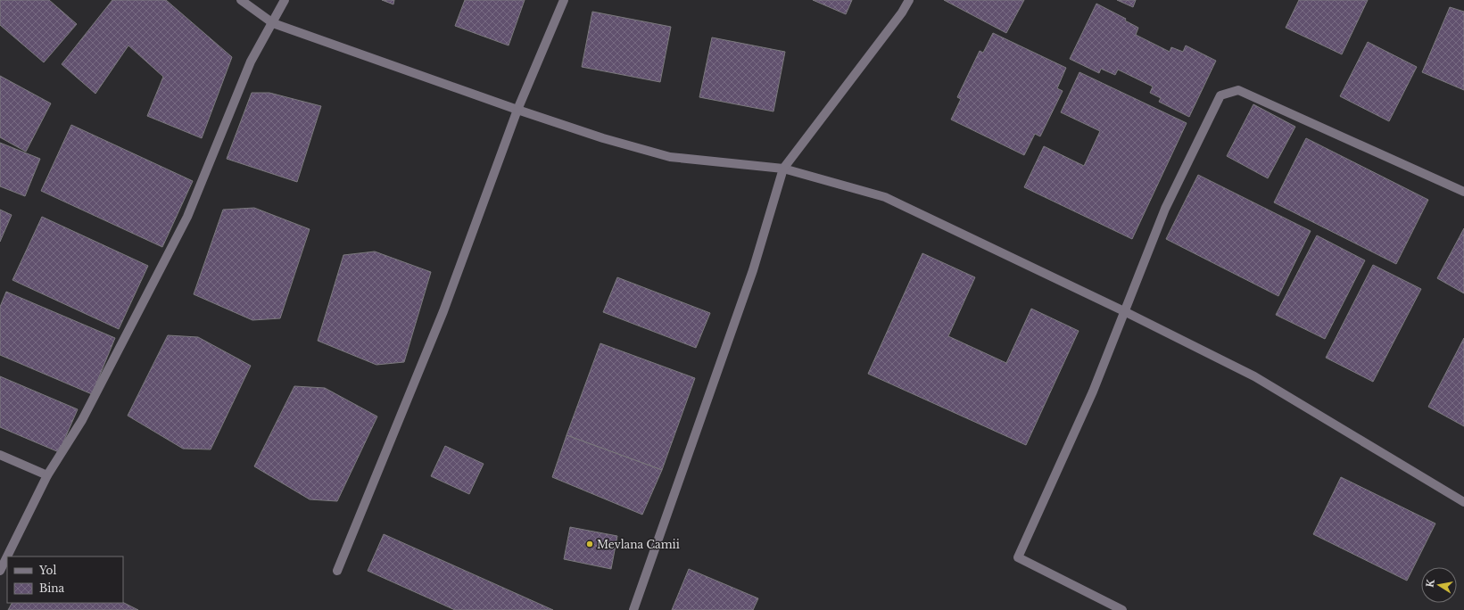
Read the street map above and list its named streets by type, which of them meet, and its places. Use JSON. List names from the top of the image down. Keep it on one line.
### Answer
{"places":["Mevlana Camii"],"legend":["Yol","Bina"],"north":"left"}
